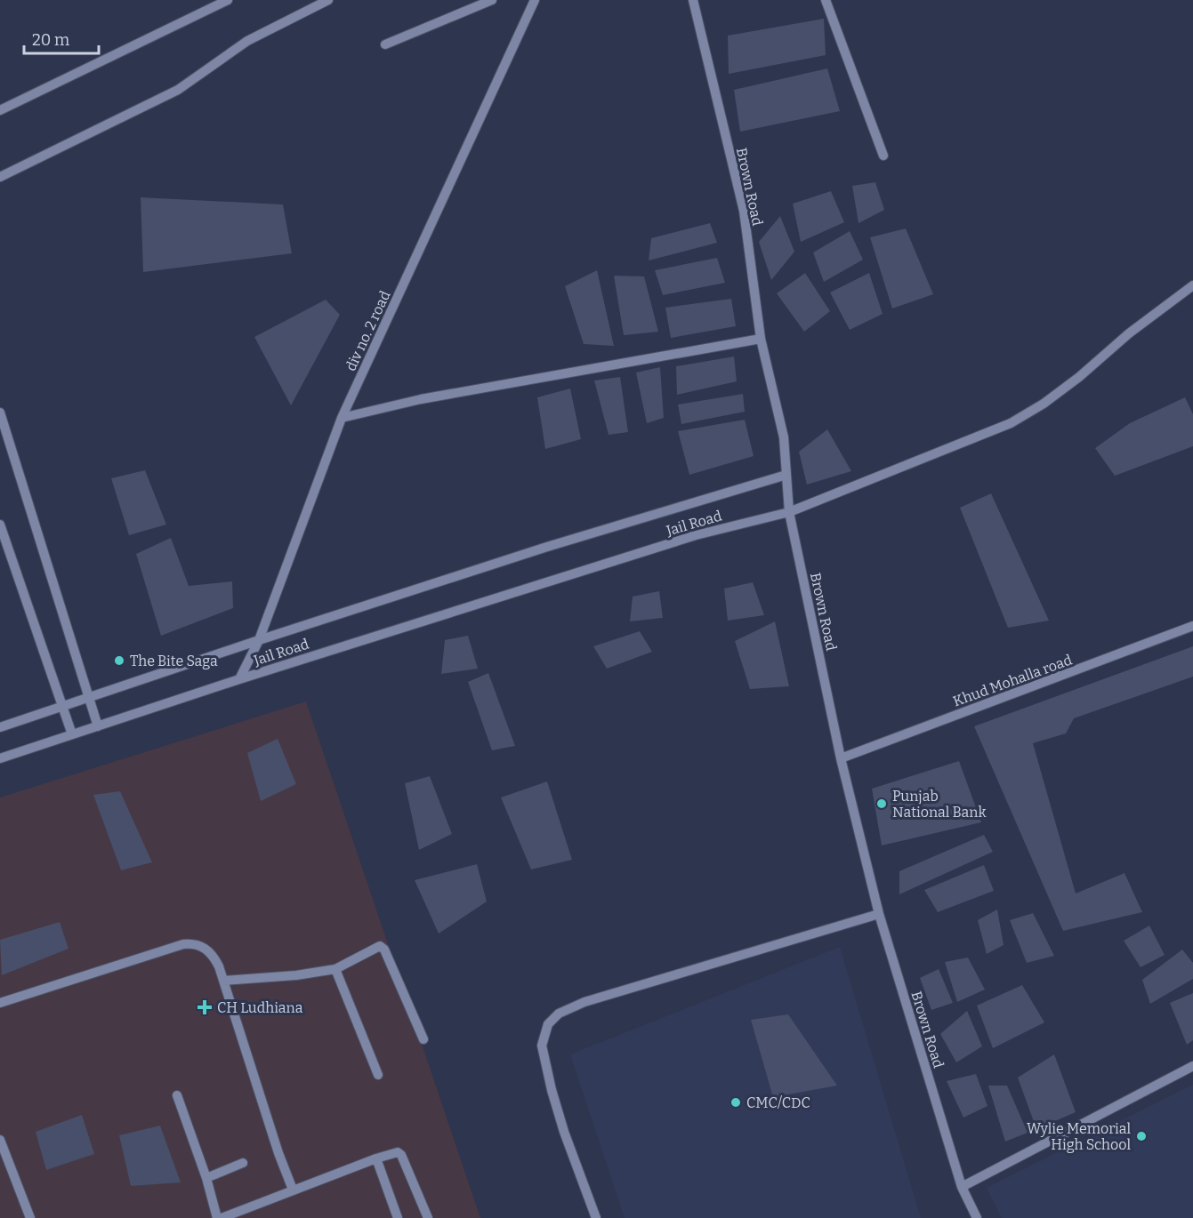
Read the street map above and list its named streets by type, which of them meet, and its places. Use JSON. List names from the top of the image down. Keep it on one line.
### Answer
{"streets":{"street":["Brown Road","div no. 2 road","Jail Road","Khud Mohalla road"]},"crossings":[["Brown Road","Jail Road"],["Brown Road","Khud Mohalla road"],["div no. 2 road","Jail Road"]],"places":{"other":["The Bite Saga","Punjab National Bank","CMC/CDC","Wylie Memorial High School"],"health":["CH Ludhiana"]},"scale_bar":"20 m"}
